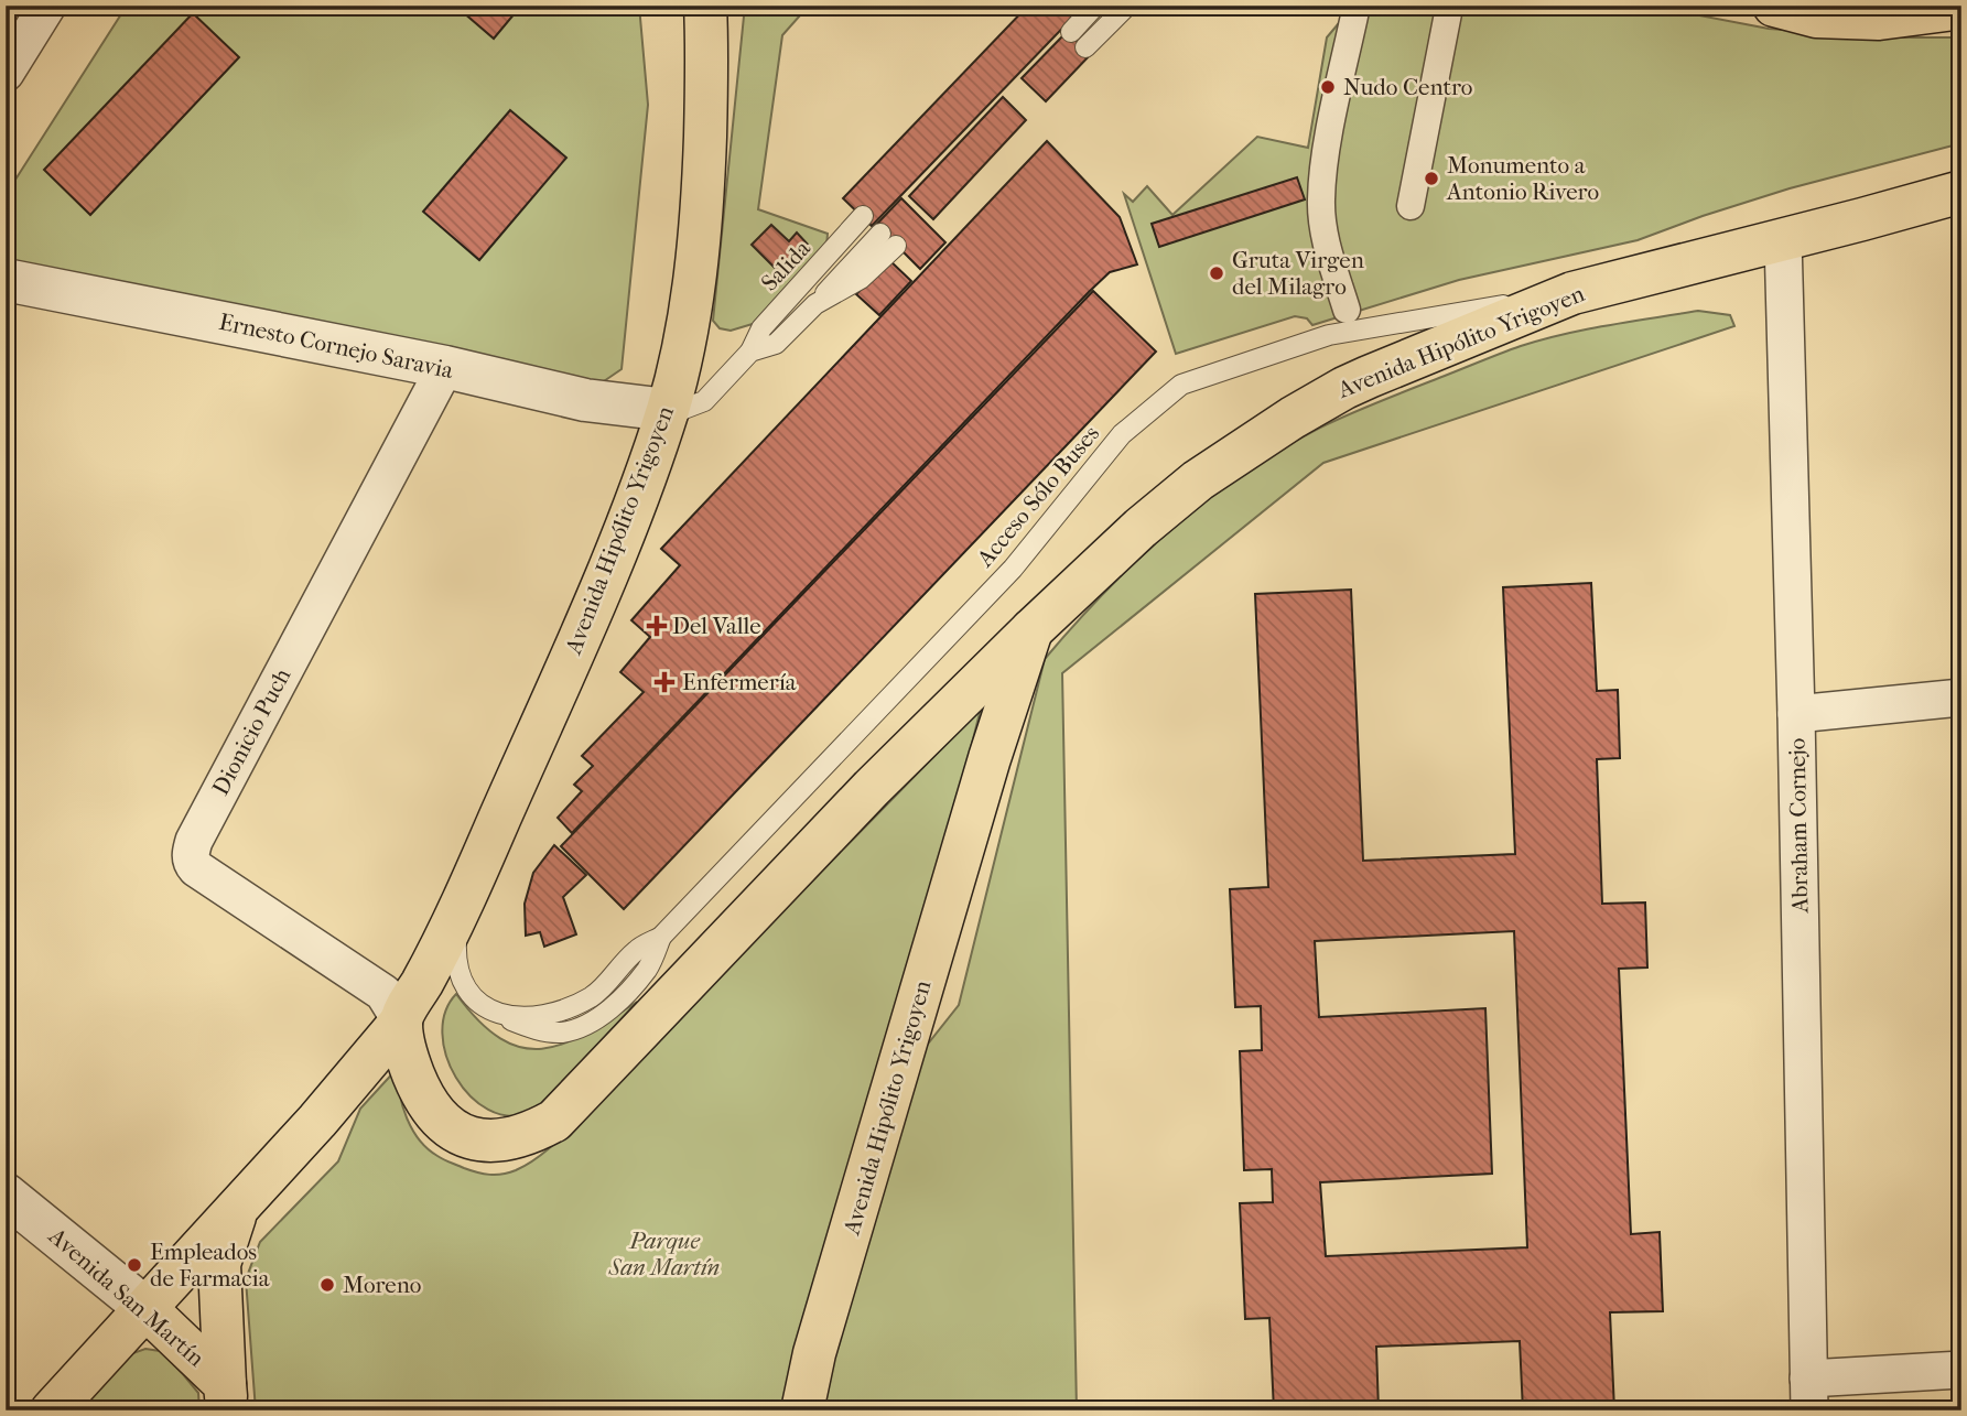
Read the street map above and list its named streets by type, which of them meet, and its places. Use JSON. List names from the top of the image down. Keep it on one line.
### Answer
{"streets":{"main road":["Avenida Hipólito Yrigoyen","Avenida San Martín"],"street":["Ernesto Cornejo Saravia","Dionicio Puch","Abraham Cornejo"],"lane":["Salida","Acceso Sólo Buses"]},"crossings":[["Salida","Avenida Hipólito Yrigoyen"],["Salida","Ernesto Cornejo Saravia"],["Avenida Hipólito Yrigoyen","Ernesto Cornejo Saravia"],["Avenida Hipólito Yrigoyen","Acceso Sólo Buses"],["Avenida Hipólito Yrigoyen","Dionicio Puch"],["Avenida Hipólito Yrigoyen","Abraham Cornejo"],["Avenida Hipólito Yrigoyen","Avenida San Martín"],["Ernesto Cornejo Saravia","Dionicio Puch"]],"parks":["Parque San Martín"],"places":{"other":["Nudo Centro","Monumento a Antonio Rivero","Gruta Virgen del Milagro","Empleados de Farmacia","Moreno"],"health":["Del Valle","Enfermería"]}}
